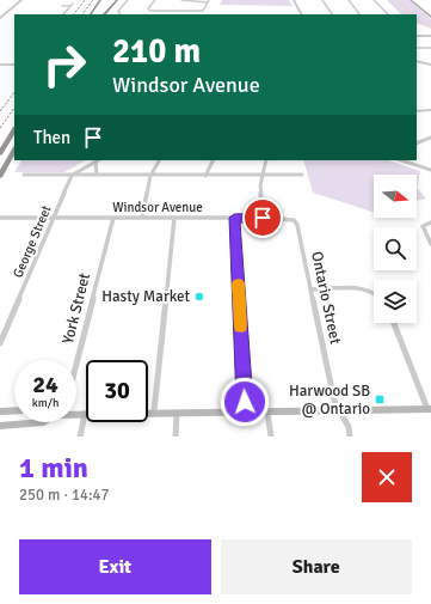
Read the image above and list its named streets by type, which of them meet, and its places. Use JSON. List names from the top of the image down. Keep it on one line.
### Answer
{"streets":{"street":["Windsor Avenue","George Street","Ontario Street","York Street"]},"crossings":[["Windsor Avenue","George Street"],["Windsor Avenue","Ontario Street"],["Windsor Avenue","York Street"]],"places":{"other":["Hasty Market"],"transit":["Harwood SB @ Ontario"]},"north":"right","page":{"turn":["210 m","Windsor Avenue"],"then":"Then","speed":"24 km/h","limit":"30","heading":["1 min","250 m · 14:47"],"buttons":["Exit","Share"]}}
